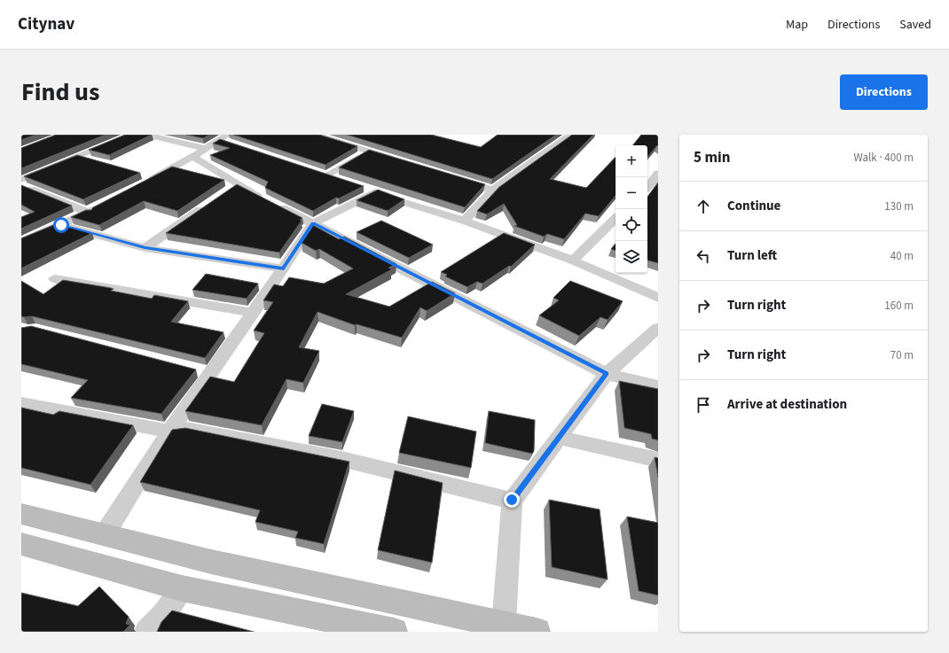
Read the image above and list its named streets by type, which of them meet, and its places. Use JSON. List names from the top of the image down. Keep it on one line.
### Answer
{"page":{"header":"Citynav","nav":["Map","Directions","Saved"],"title":"Find us","buttons":"Directions","heading":["5 min","Walk · 400 m"],"map_buttons":["+","−"],"list":[["Continue","130 m"],["Turn left","40 m"],["Turn right","160 m"],["Turn right","70 m"],"Arrive at destination"]}}
